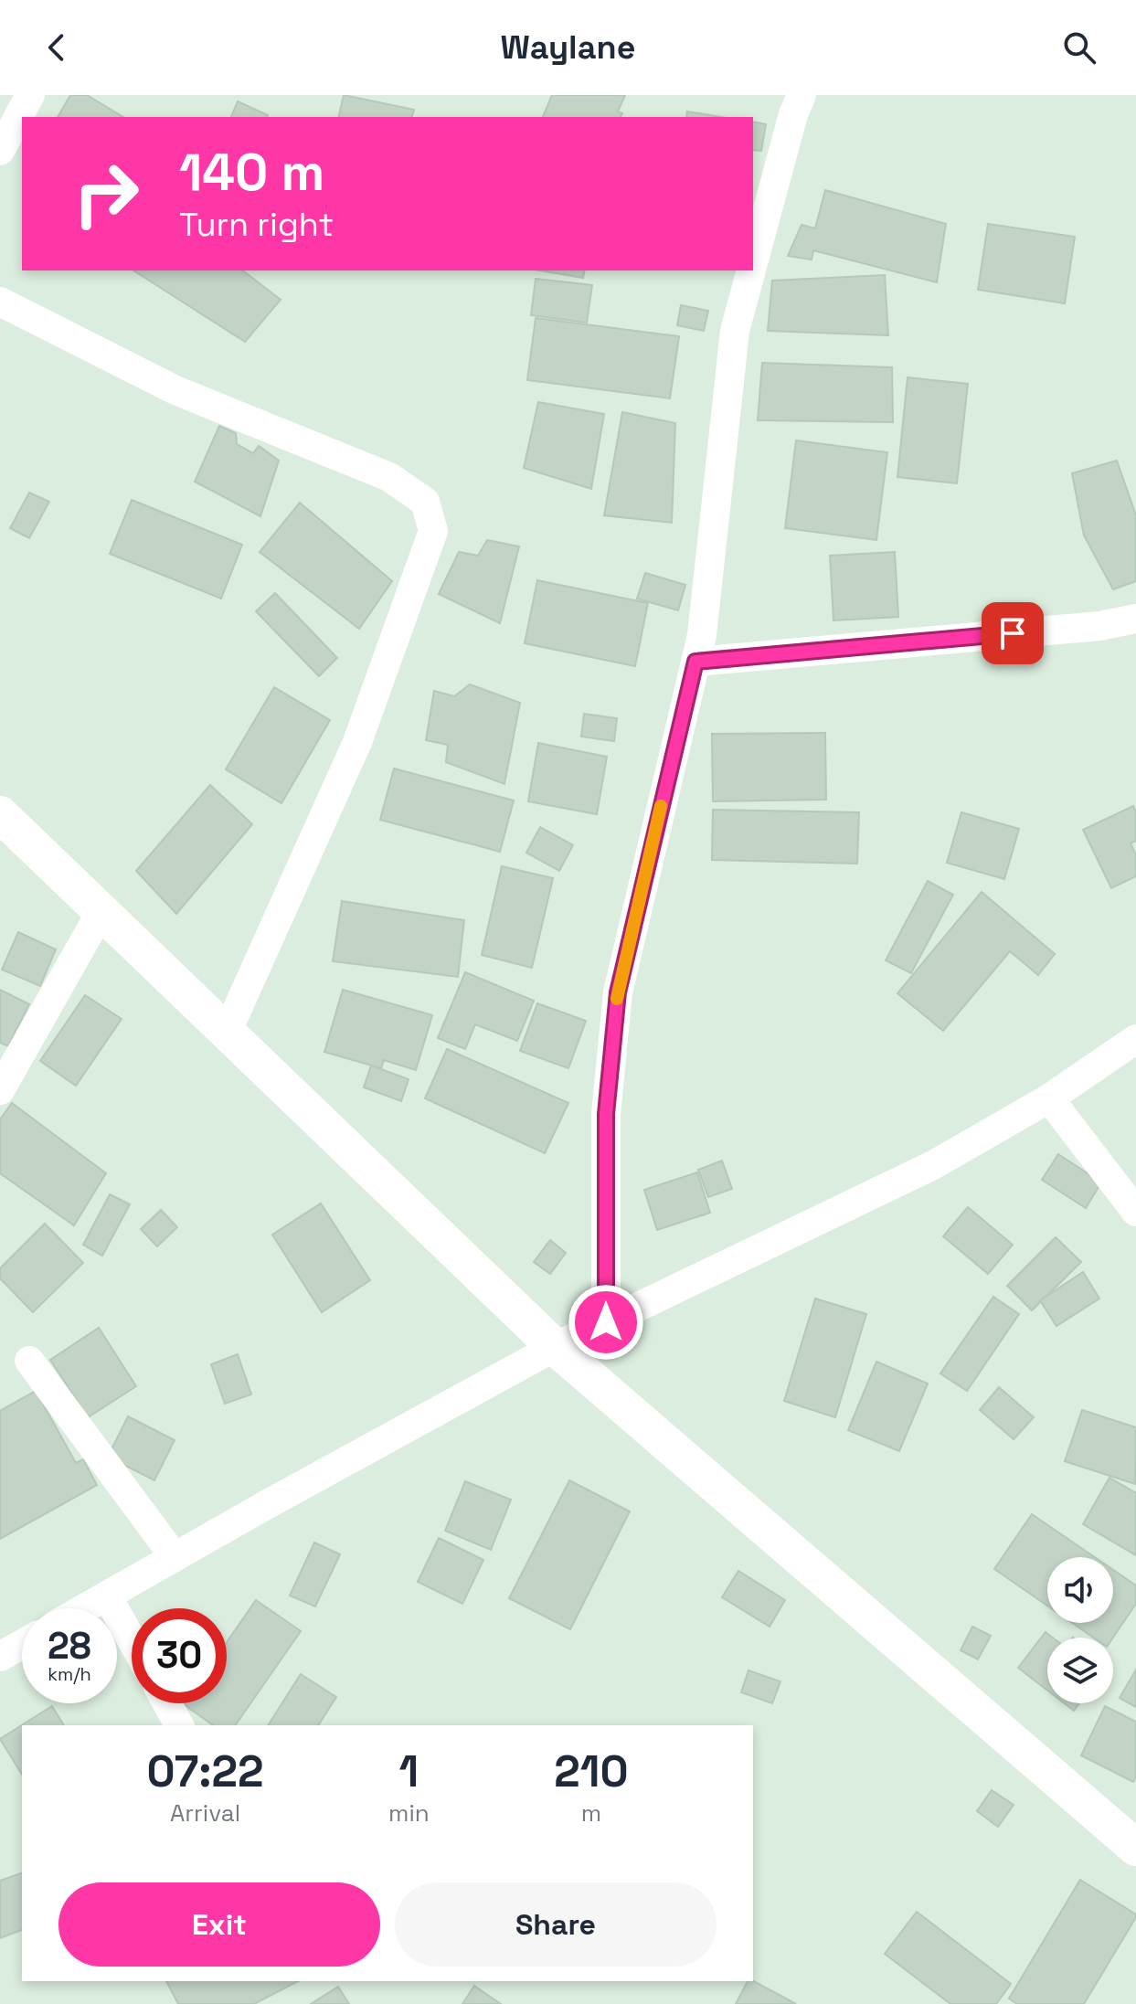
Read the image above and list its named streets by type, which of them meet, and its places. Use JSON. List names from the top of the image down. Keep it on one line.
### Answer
{"page":{"header":"Waylane","turn":["140 m","Turn right"],"speed":"28 km/h","limit":"30","eta":["07:22","Arrival","1","min","210","m"],"buttons":["Exit","Share"]}}
